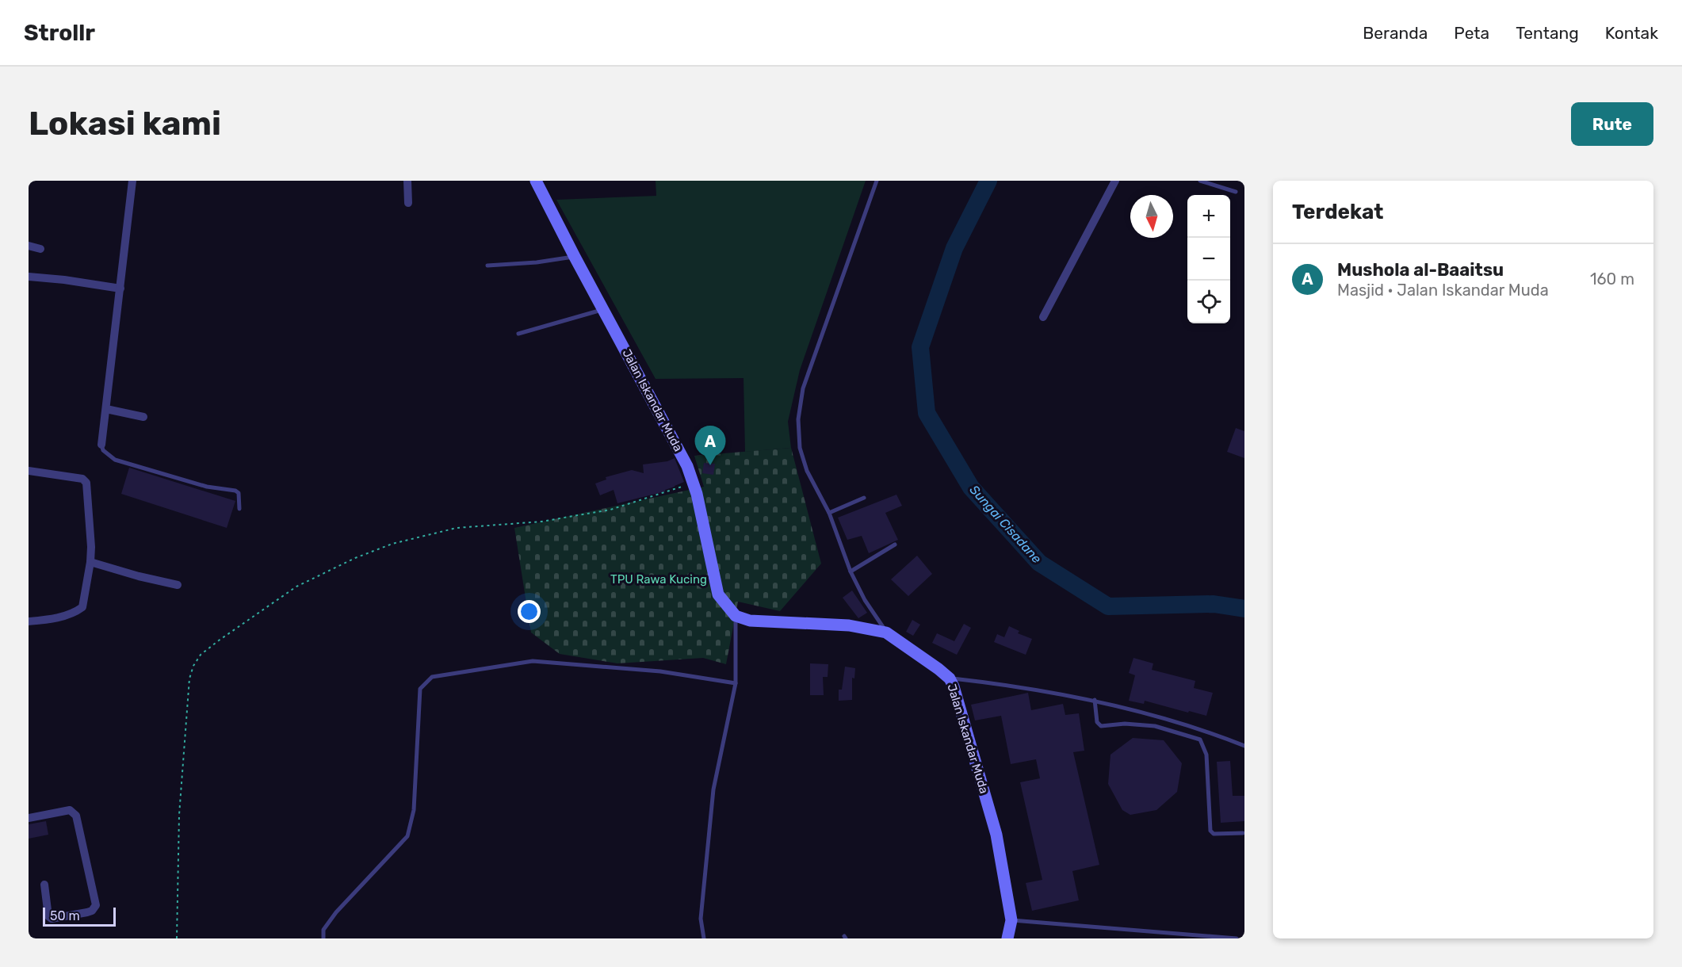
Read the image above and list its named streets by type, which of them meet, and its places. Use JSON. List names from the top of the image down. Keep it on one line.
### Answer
{"streets":{"street":["Jalan Iskandar Muda"]},"water":["Sungai Cisadane"],"parks":["TPU Rawa Kucing"],"scale_bar":"50 m","north":"bottom","page":{"header":"Strollr","nav":["Beranda","Peta","Tentang","Kontak"],"buttons":"Rute","title":"Lokasi kami","heading":"Terdekat","map_buttons":["+","−"],"list":[{"mark":"A","name":"Mushola al-Baaitsu","note":"Masjid · Jalan Iskandar Muda","value":"160 m"}],"pins":"A","scale":"50 m"}}
